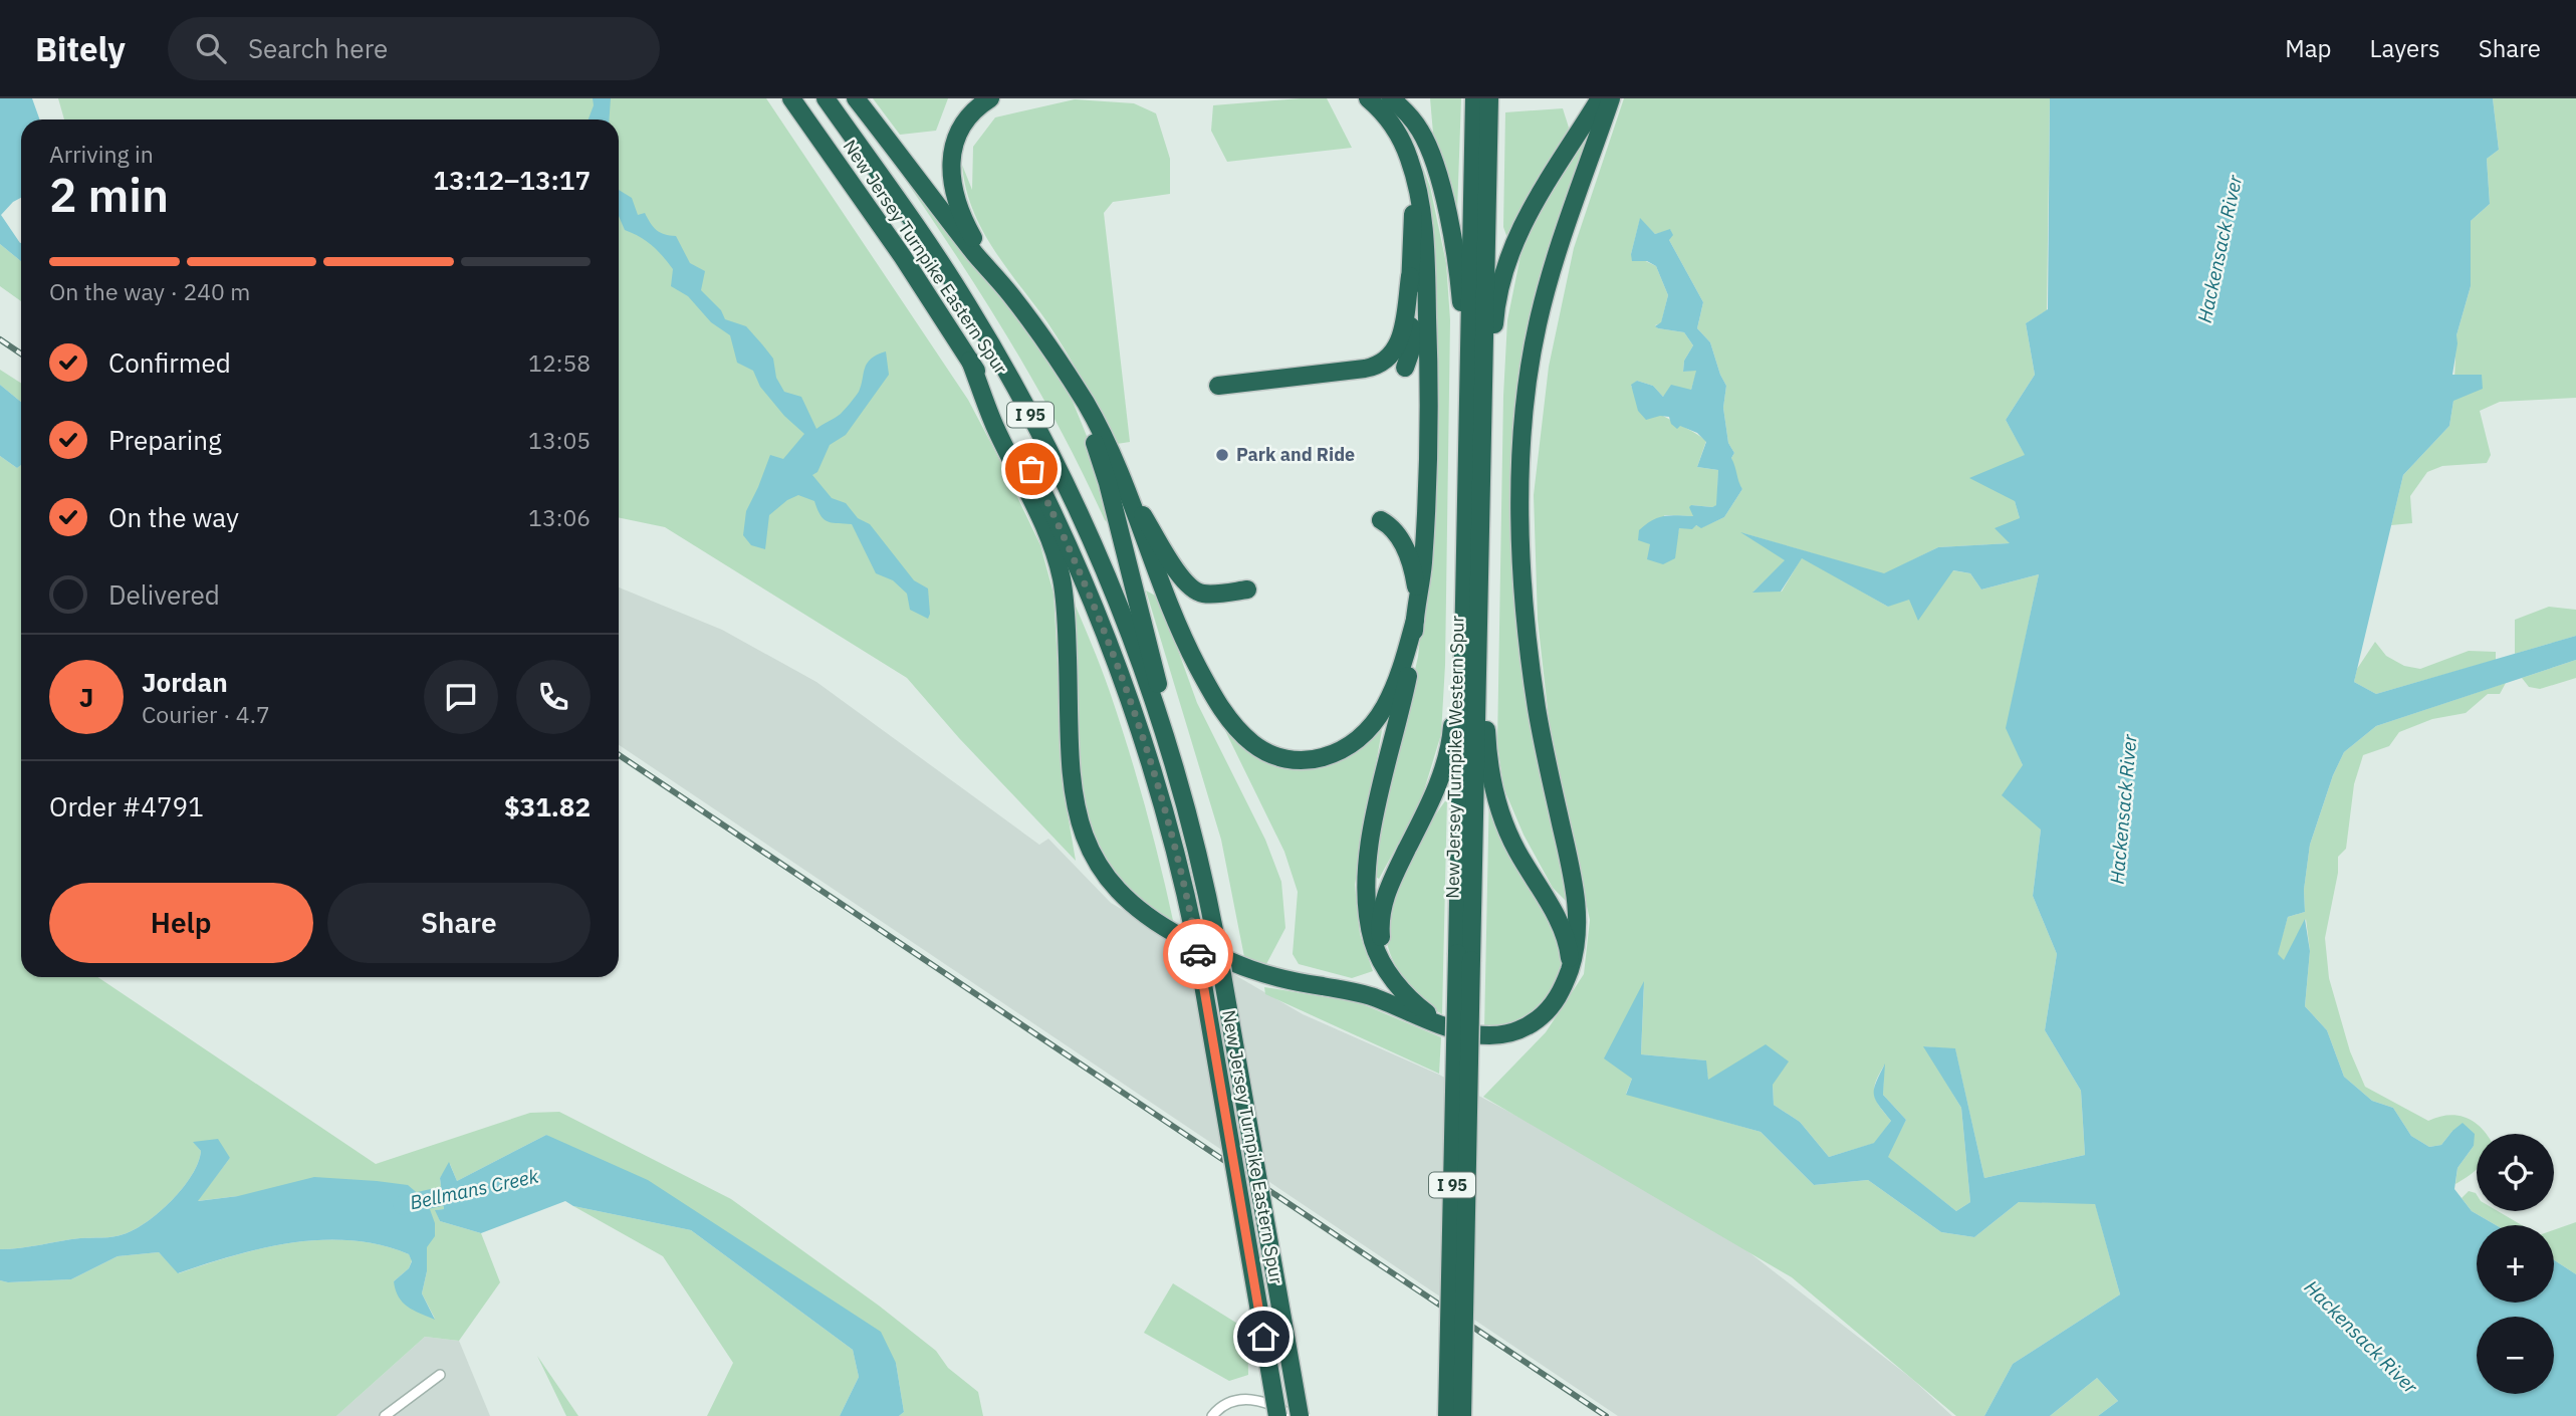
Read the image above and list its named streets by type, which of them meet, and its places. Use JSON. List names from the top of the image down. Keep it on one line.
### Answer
{"streets":{"highway":["New Jersey Turnpike Eastern Spur","I 95","New Jersey Turnpike Western Spur"]},"water":["Hackensack River","Bellmans Creek"],"places":["Park and Ride"],"page":{"header":"Bitely","search":"Search here","nav":["Map","Layers","Share"],"heading":["2 min","Arriving in","13:12–13:17"],"panel":["Jordan","Courier · 4.7","Order #4791","$31.82"],"bar":"On the way · 240 m","list":[["Confirmed","12:58"],["Preparing","13:05"],["On the way","13:06"],"Delivered"],"round":"J","buttons":["Help","Share"],"map_buttons":["+","−"]}}
